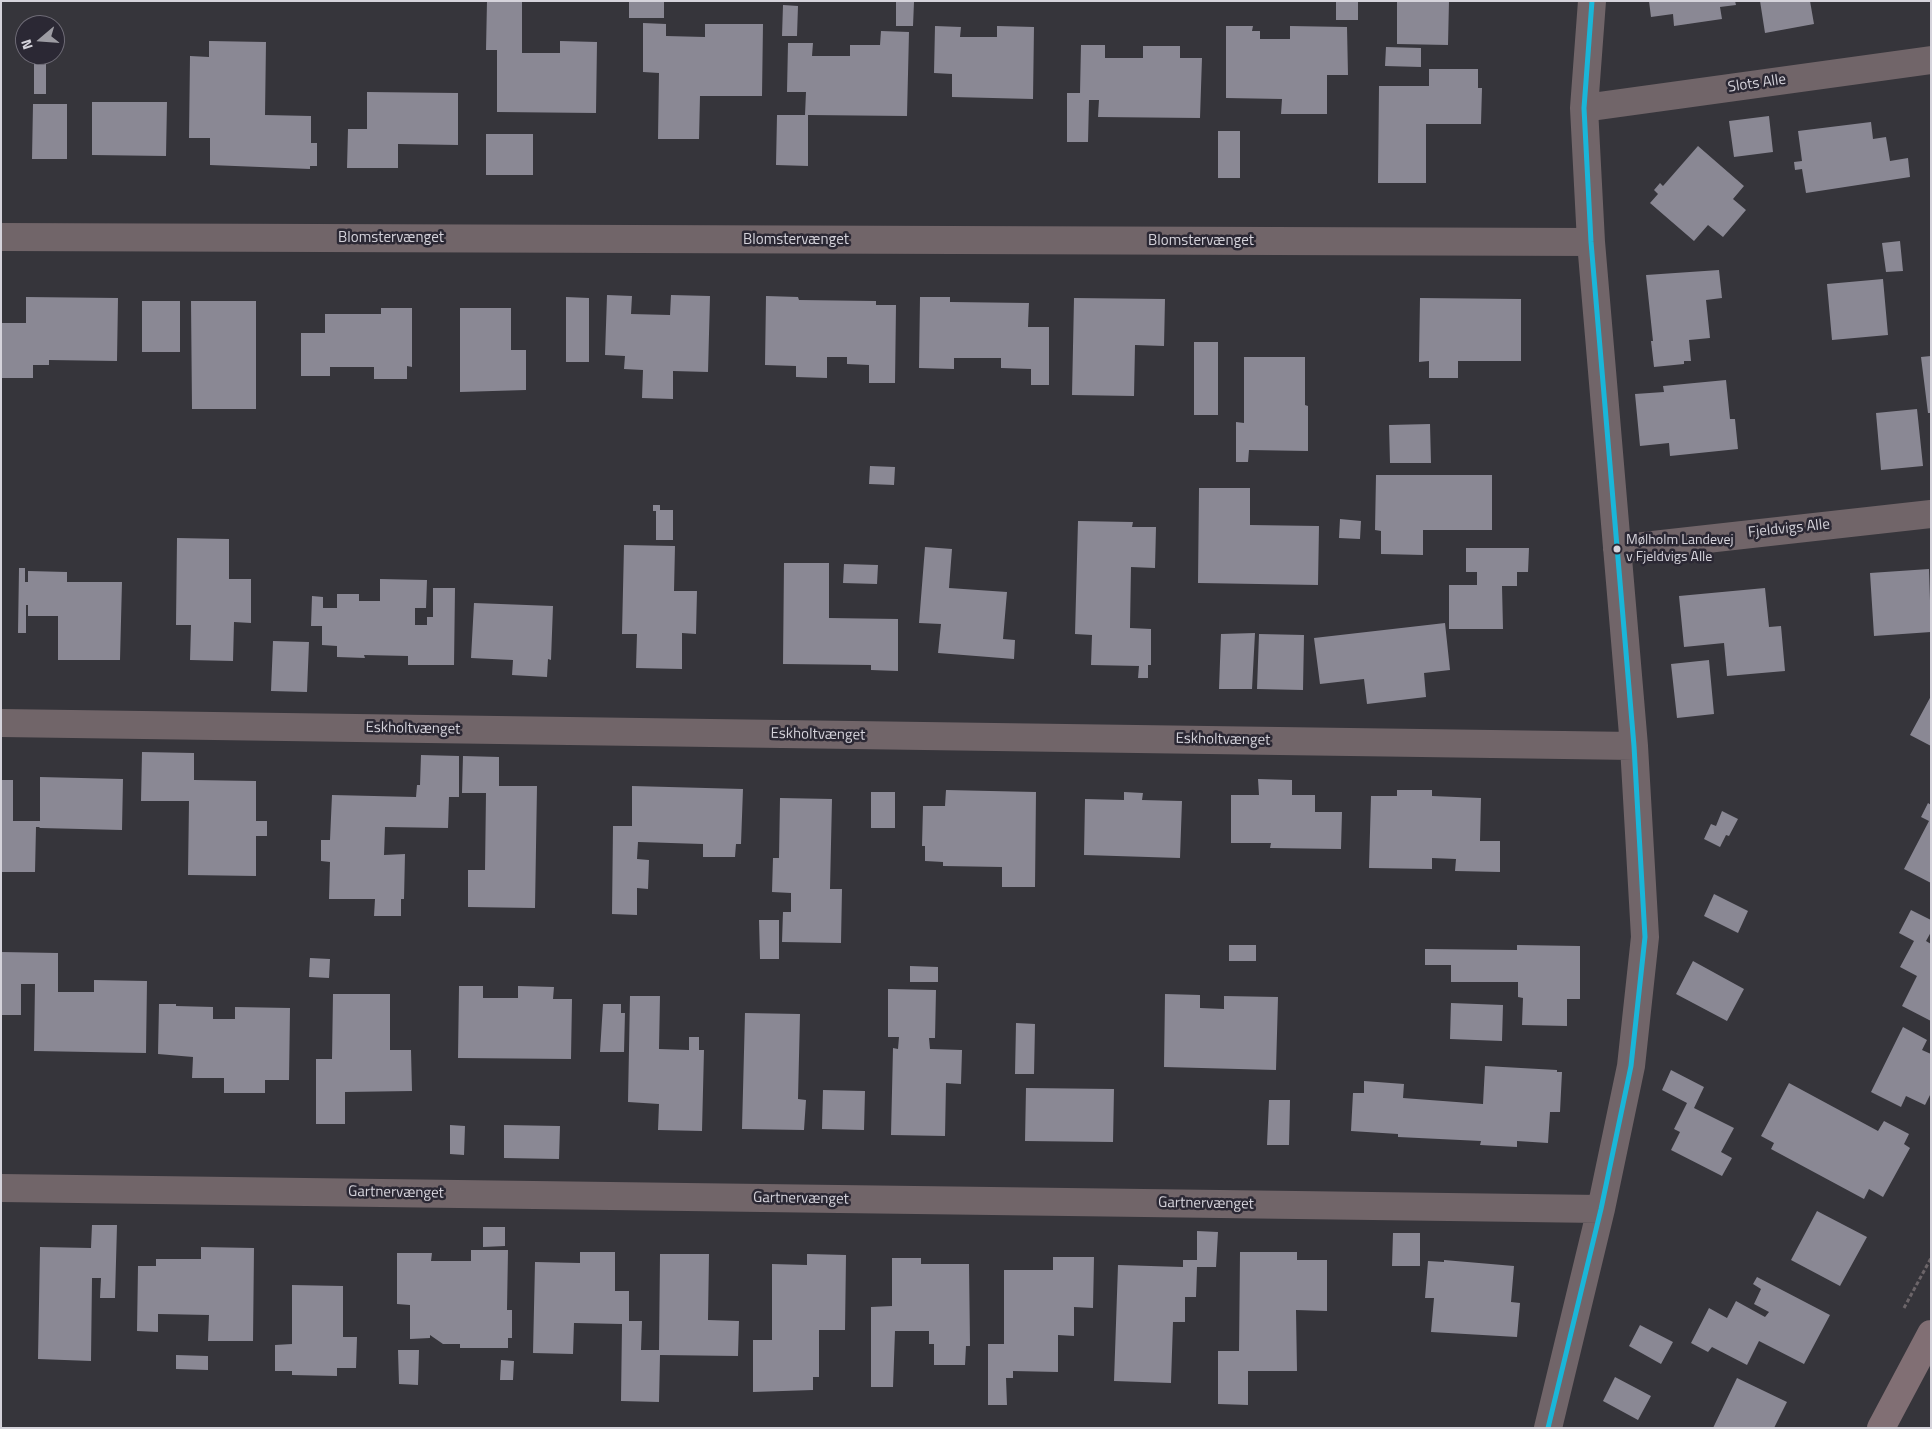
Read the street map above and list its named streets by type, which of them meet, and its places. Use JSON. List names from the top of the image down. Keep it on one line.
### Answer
{"streets":{"street":["Slots Alle","Blomstervænget","Fjeldvigs Alle","Eskholtvænget","Gartnervænget"]},"places":["Mølholm Landevej v Fjeldvigs Alle"],"north":"left"}
